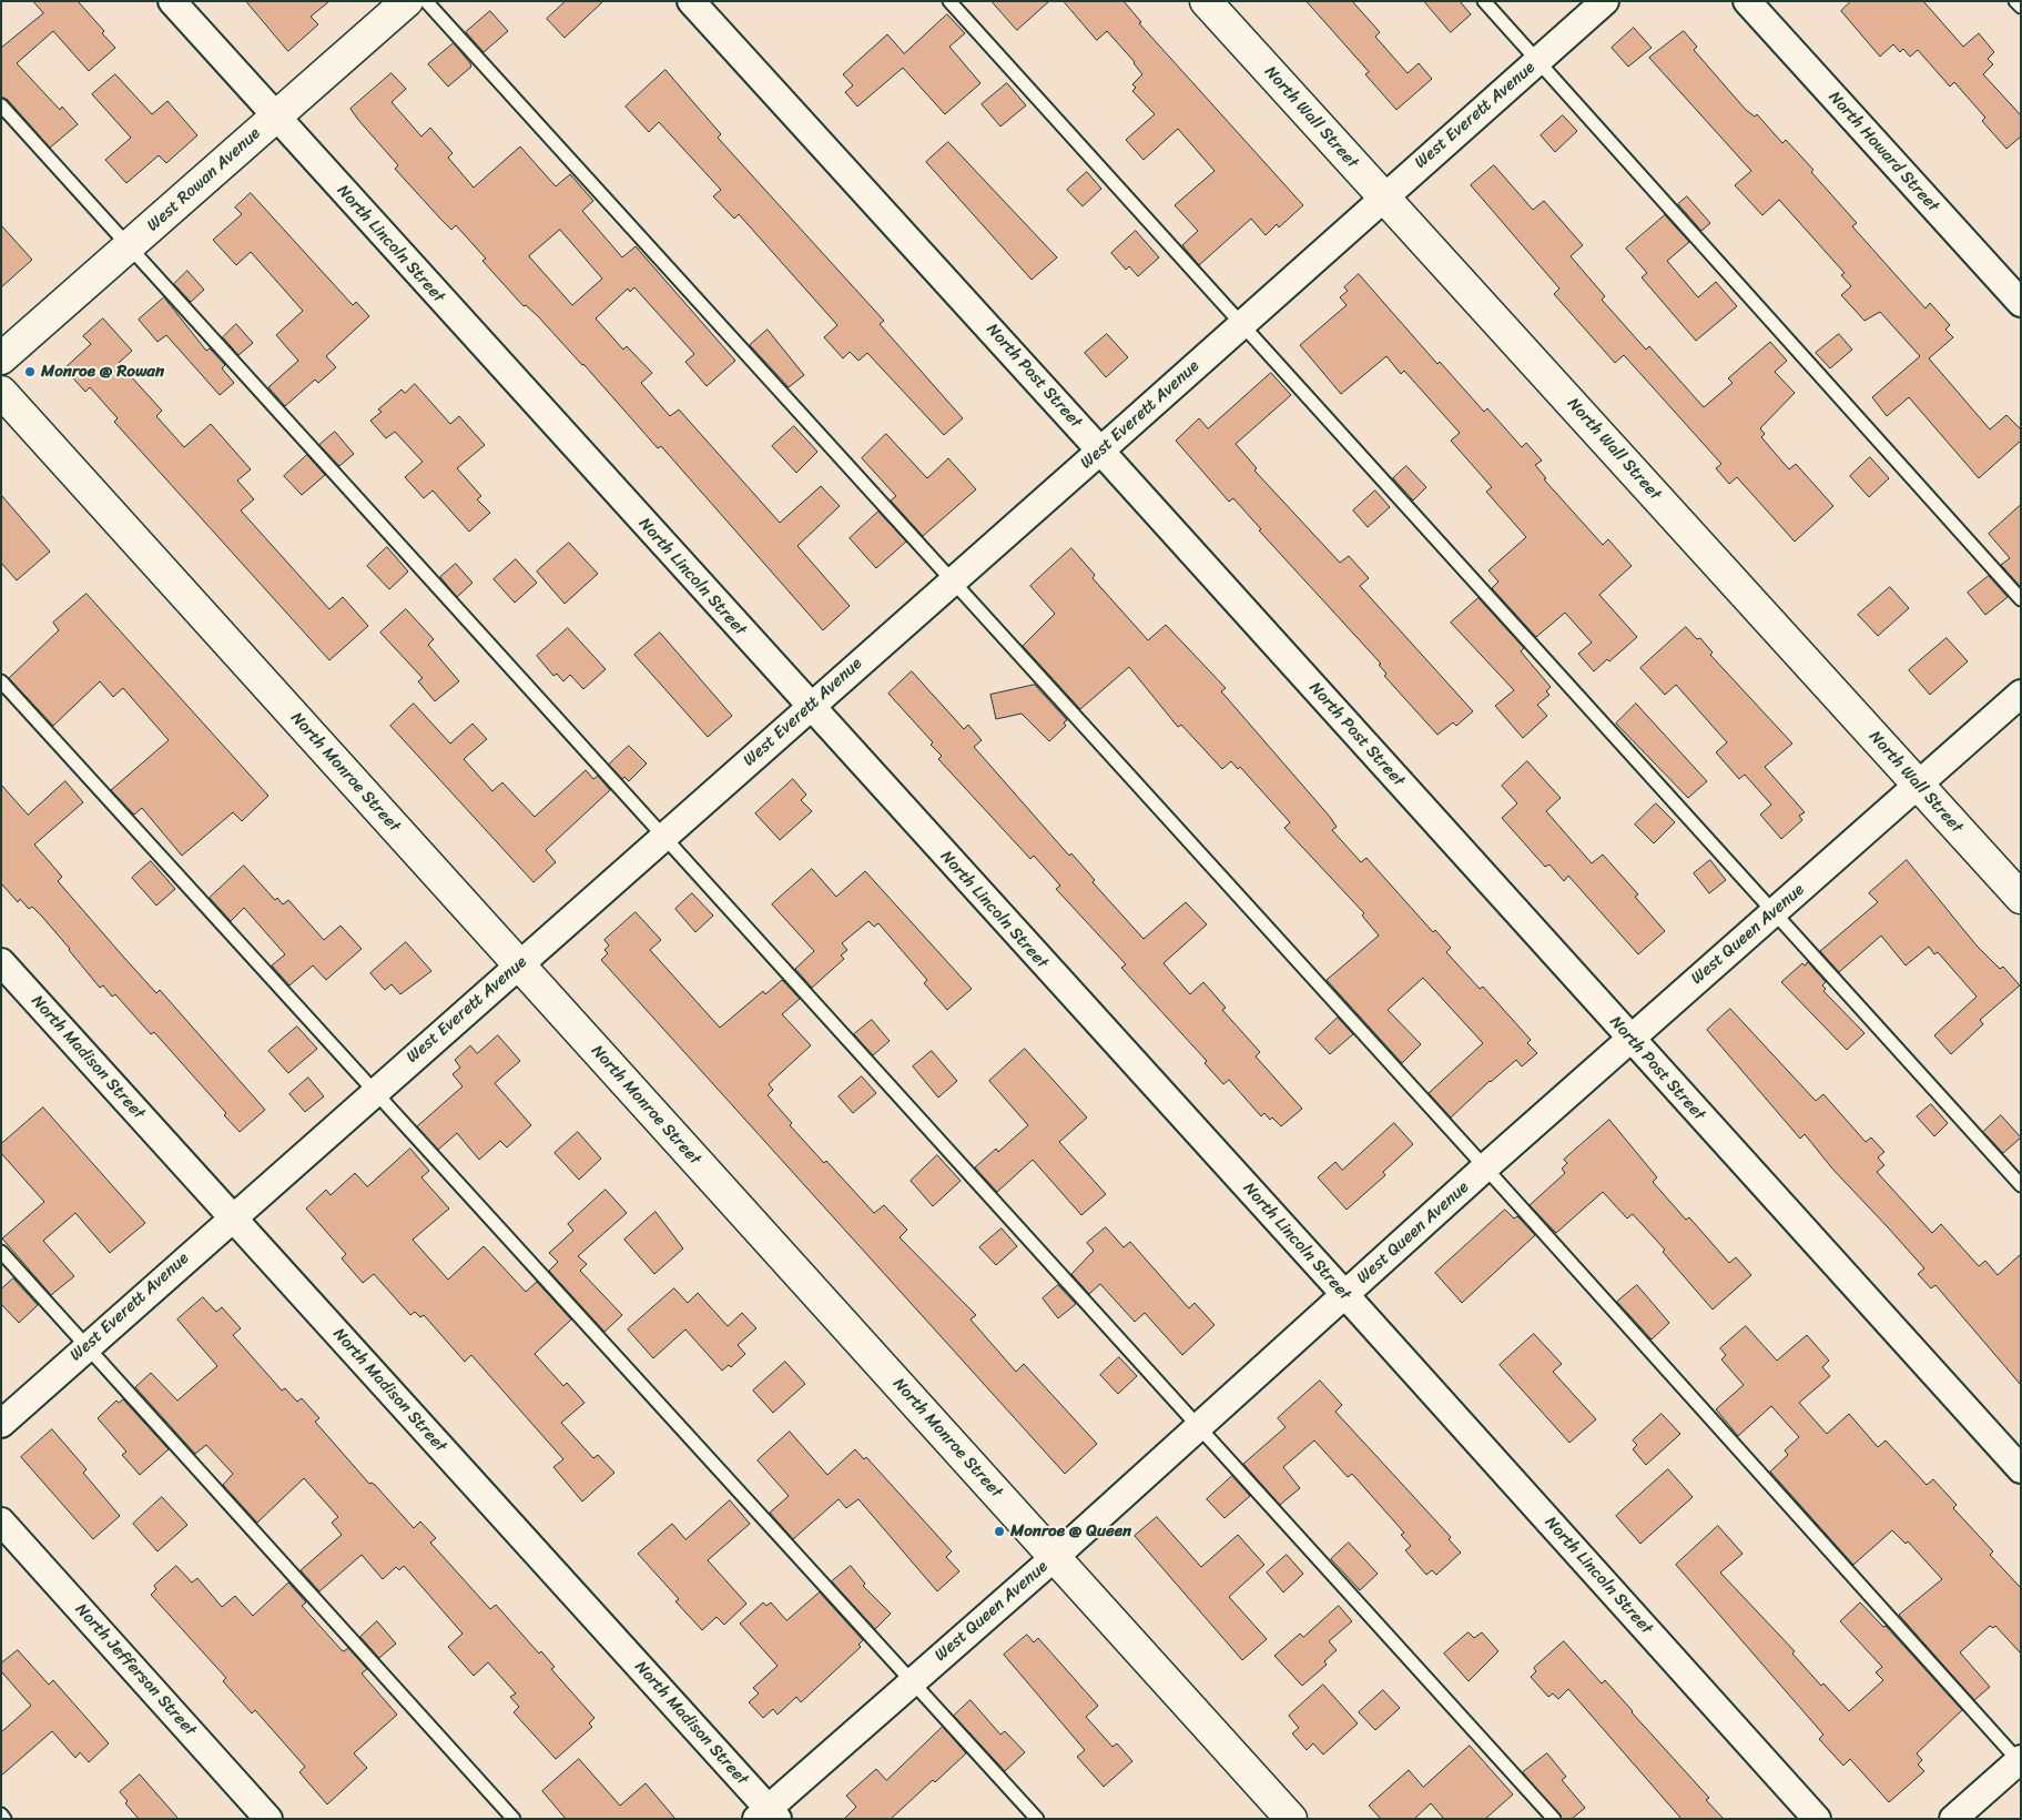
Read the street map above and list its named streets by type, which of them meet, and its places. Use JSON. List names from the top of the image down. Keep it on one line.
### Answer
{"streets":{"main road":["North Wall Street","West Rowan Avenue","North Monroe Street"],"street":["West Everett Avenue","North Howard Street","North Lincoln Street","North Post Street","West Queen Avenue","North Madison Street","North Jefferson Street"]},"crossings":[["West Everett Avenue","North Wall Street"],["West Everett Avenue","North Lincoln Street"],["West Everett Avenue","North Post Street"],["West Everett Avenue","North Monroe Street"],["West Everett Avenue","North Madison Street"],["North Wall Street","West Queen Avenue"],["West Rowan Avenue","North Lincoln Street"],["North Lincoln Street","West Queen Avenue"],["North Post Street","West Queen Avenue"],["North Monroe Street","West Queen Avenue"],["West Queen Avenue","North Madison Street"]],"places":["Monroe @ Rowan","Monroe @ Queen"]}
